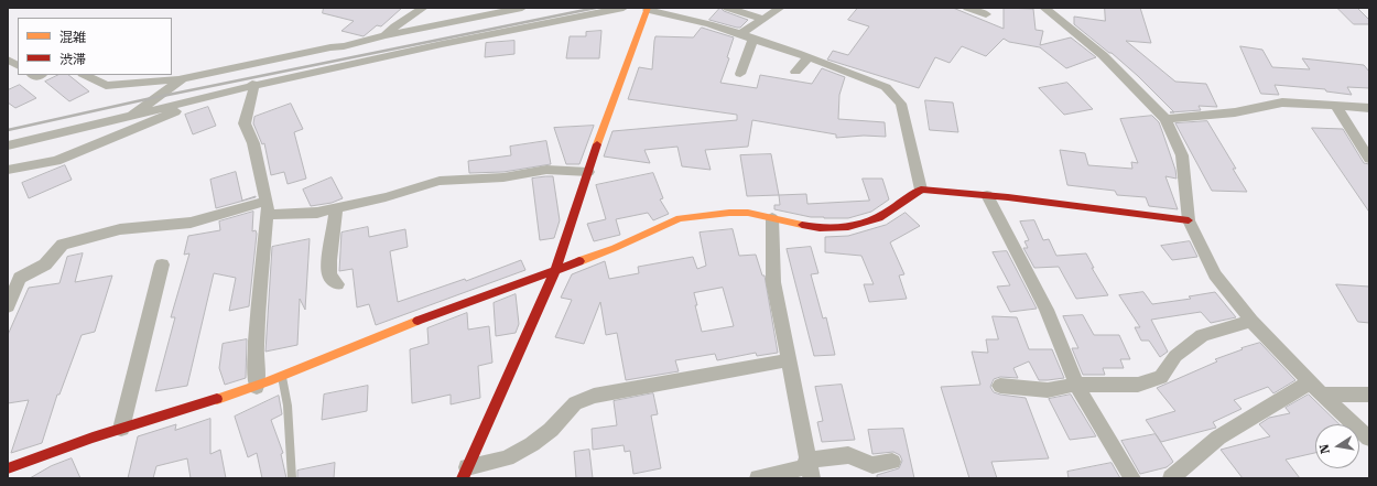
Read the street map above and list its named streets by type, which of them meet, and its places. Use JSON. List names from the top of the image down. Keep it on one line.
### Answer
{"legend":["混雑","渋滞"],"north":"left"}
